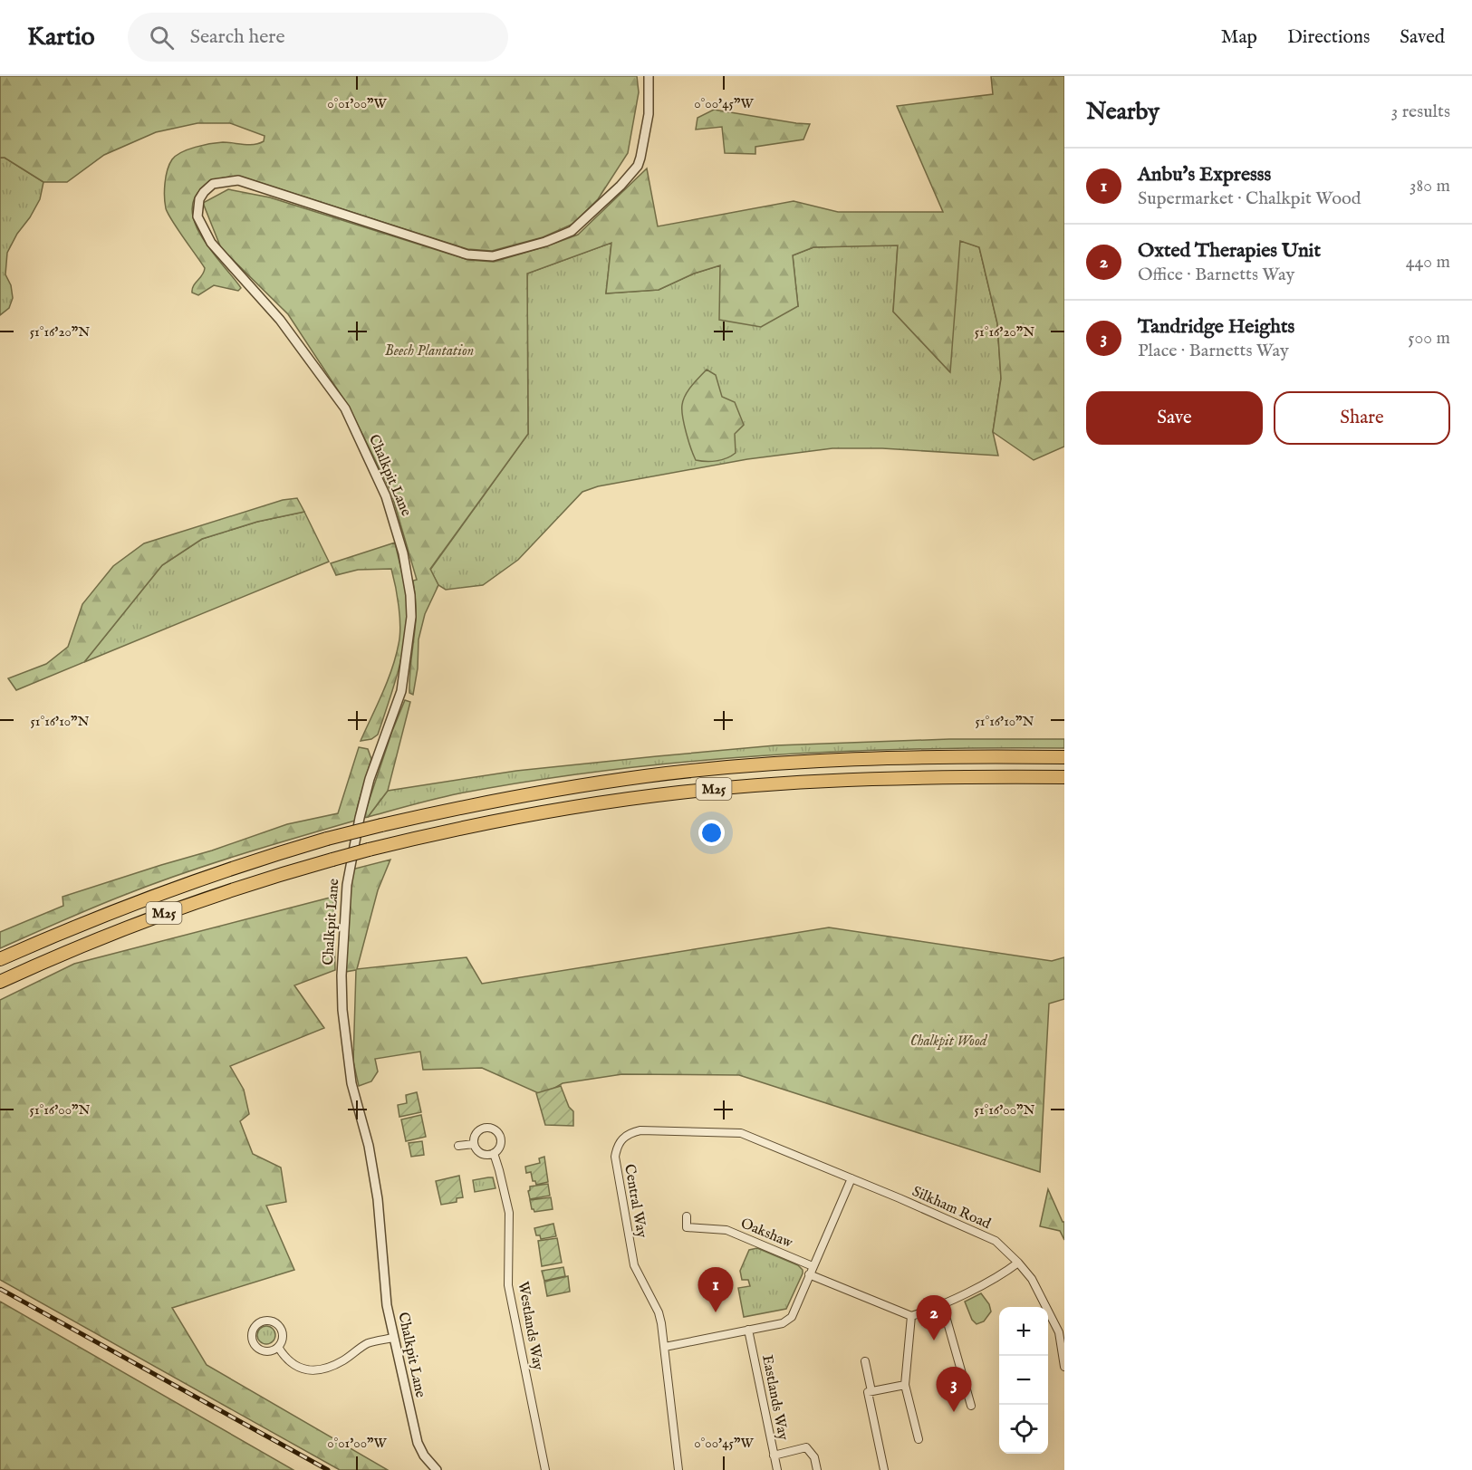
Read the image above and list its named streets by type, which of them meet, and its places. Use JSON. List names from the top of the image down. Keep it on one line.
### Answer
{"streets":{"highway":["M25"],"street":["Chalkpit Lane","Central Way","Silkham Road","Oakshaw","Westlands Way","Eastlands Way"]},"crossings":[["Central Way","Silkham Road"]],"parks":["Beech Plantation","Chalkpit Wood"],"page":{"header":"Kartio","search":"Search here","nav":["Map","Directions","Saved"],"heading":["Nearby","3 results"],"list":[{"mark":"1","name":"Anbu's Expresss","note":"Supermarket · Chalkpit Wood","value":"380 m"},{"mark":"2","name":"Oxted Therapies Unit","note":"Office · Barnetts Way","value":"440 m"},{"mark":"3","name":"Tandridge Heights","note":"Place · Barnetts Way","value":"500 m"}],"buttons":["Save","Share"],"pins":["1","2","3"],"map_buttons":["+","−"]},"coordinates":["0°01'00\"W","0°00'45\"W","51°16'20\"N","51°16'10\"N","51°16'00\"N"]}
